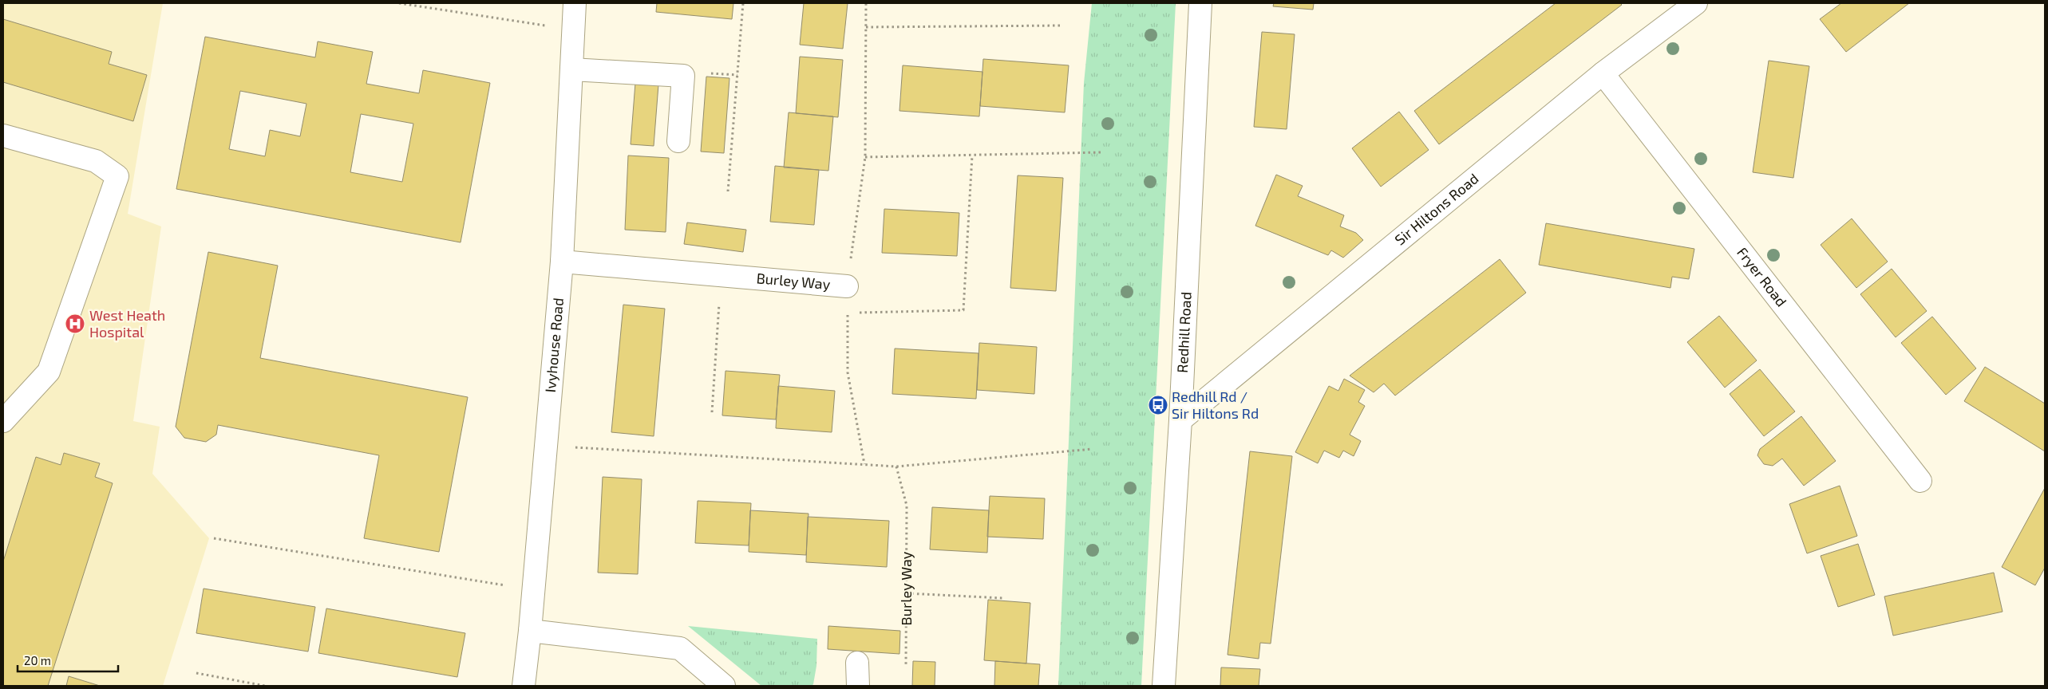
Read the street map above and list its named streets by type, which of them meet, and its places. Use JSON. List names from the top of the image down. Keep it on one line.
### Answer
{"streets":{"street":["Sir Hiltons Road","Fryer Road","Burley Way","Redhill Road","Ivyhouse Road"]},"crossings":[["Sir Hiltons Road","Fryer Road"],["Sir Hiltons Road","Redhill Road"],["Burley Way","Ivyhouse Road"]],"places":{"hospital":["West Heath Hospital"],"bus stop":["Redhill Rd / Sir Hiltons Rd"]},"scale_bar":"20 m"}
